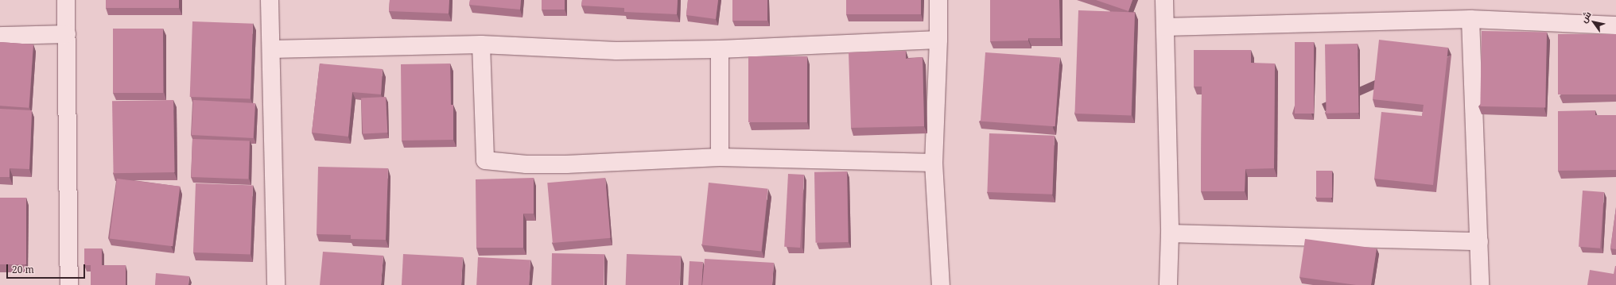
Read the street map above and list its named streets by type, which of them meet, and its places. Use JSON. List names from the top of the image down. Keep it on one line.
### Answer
{"scale_bar":"20 m","north":"top left"}
